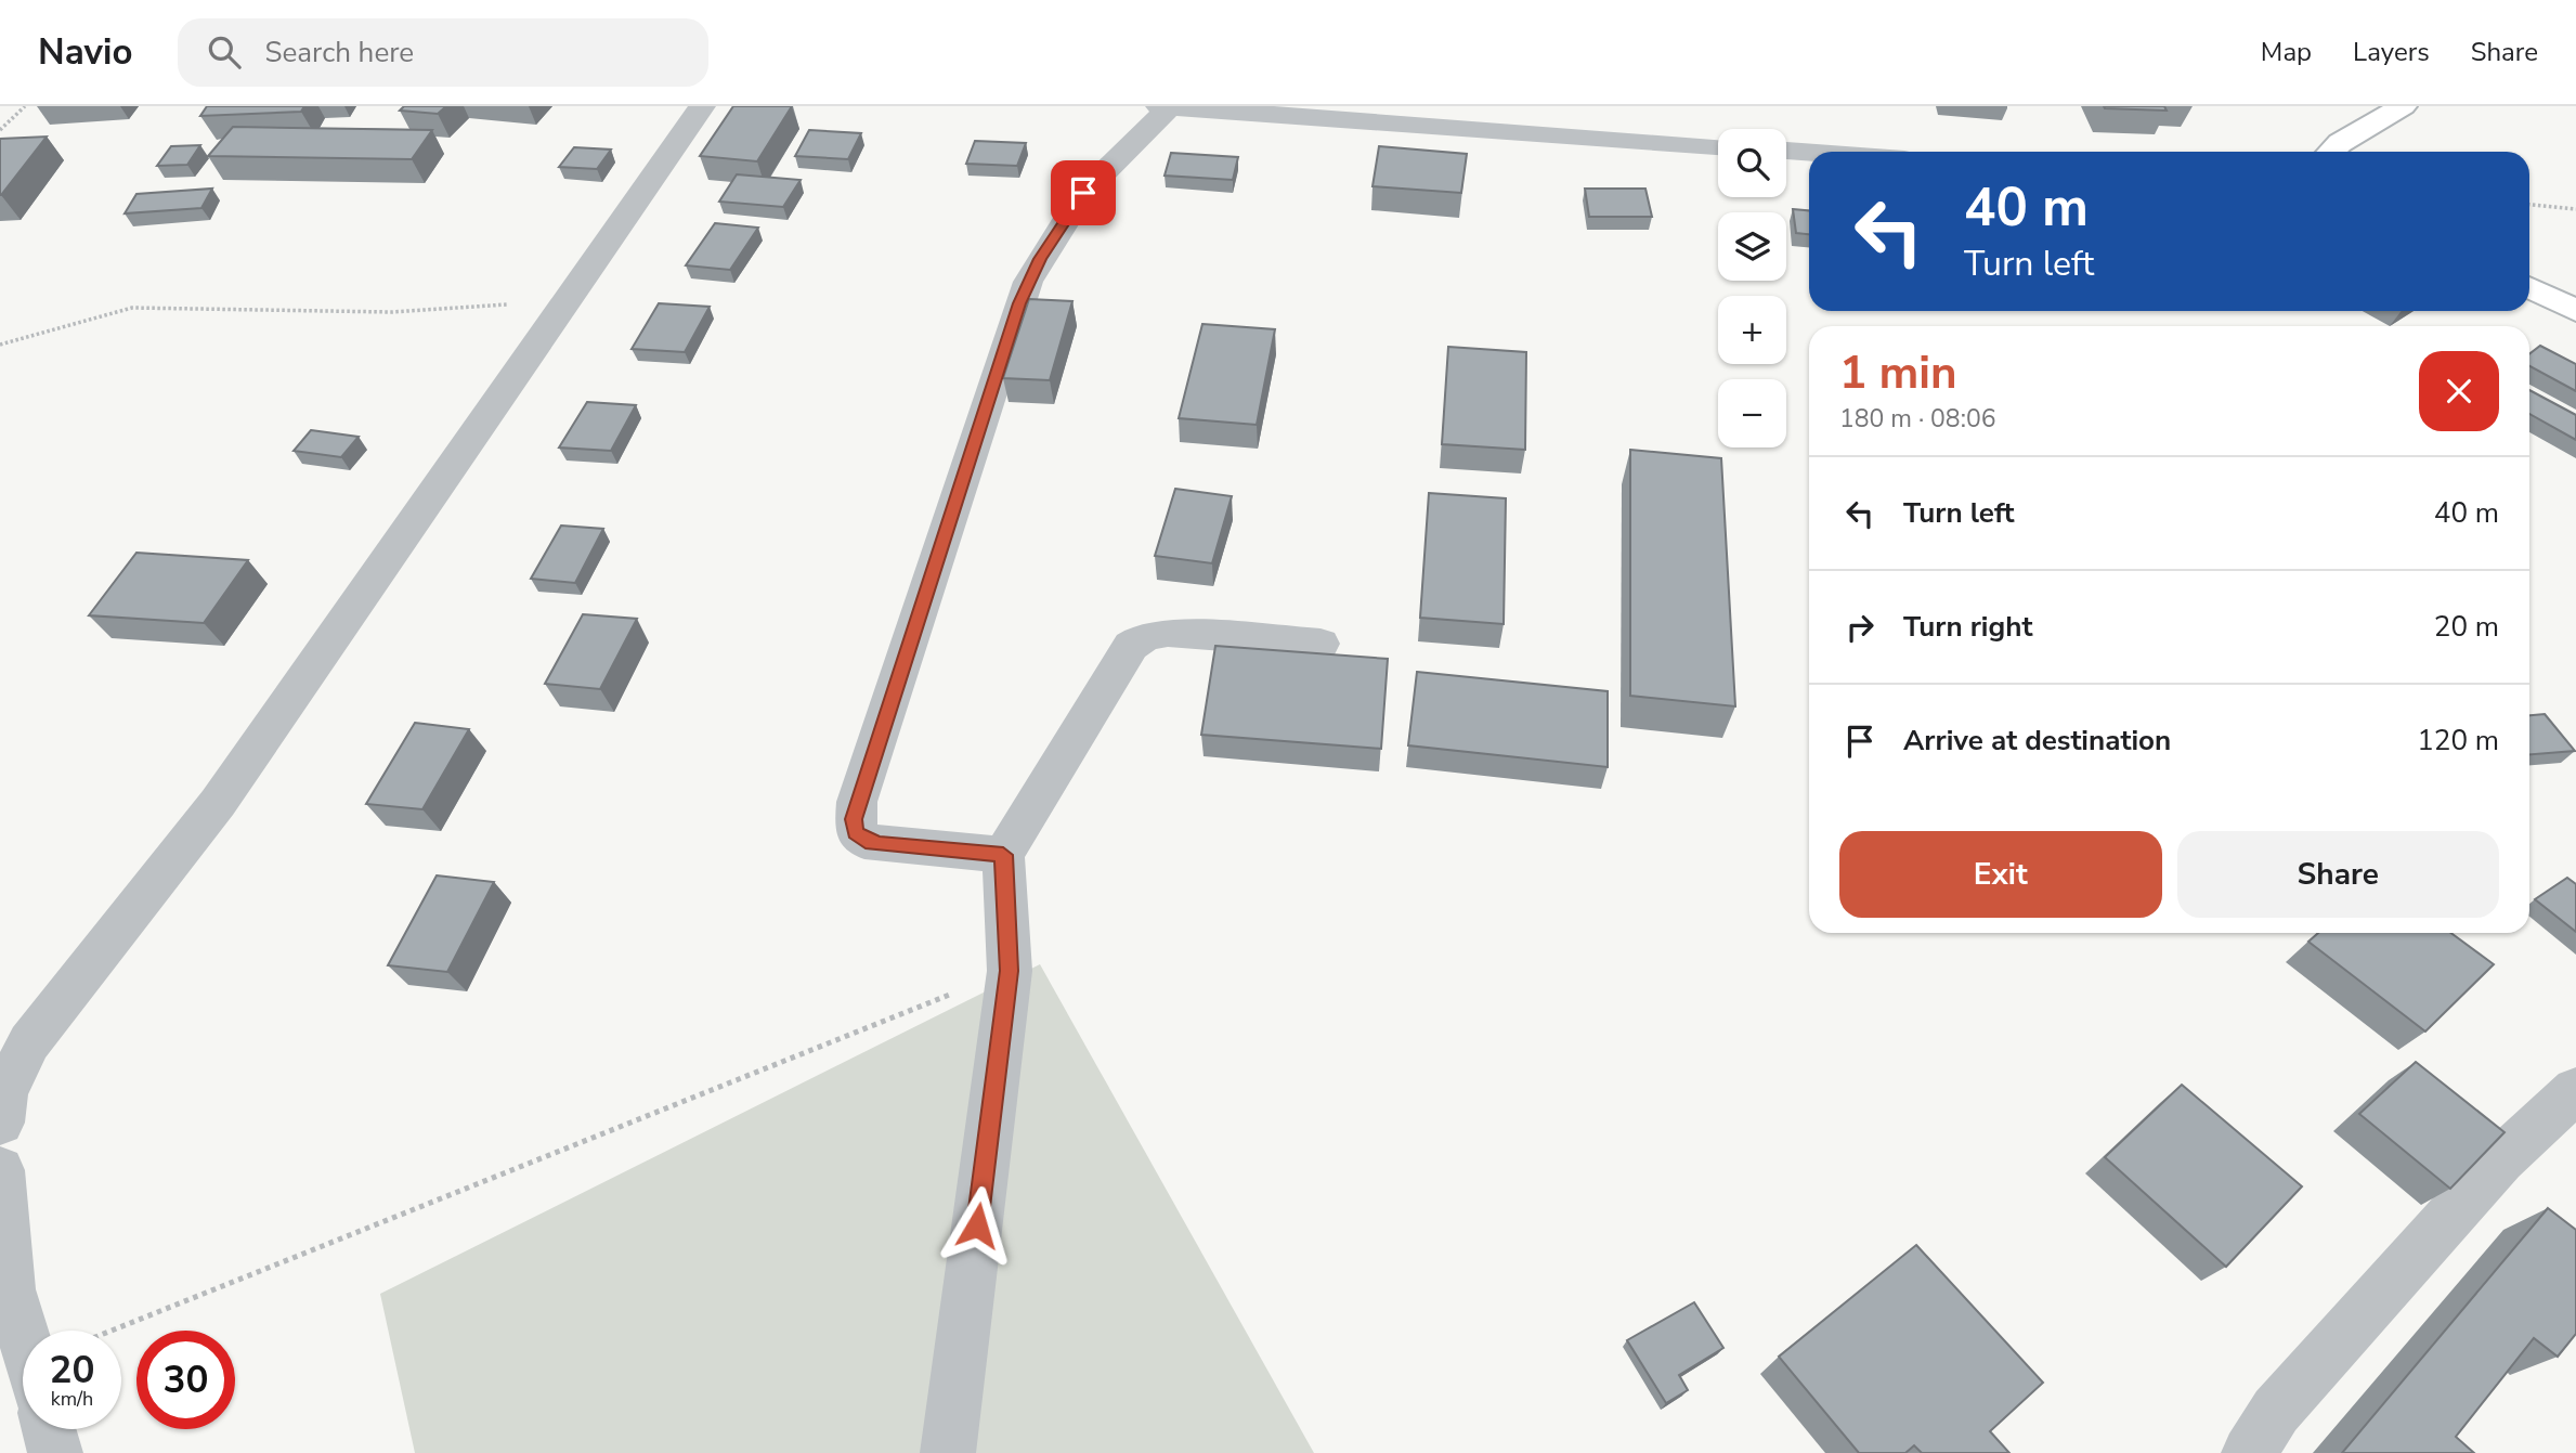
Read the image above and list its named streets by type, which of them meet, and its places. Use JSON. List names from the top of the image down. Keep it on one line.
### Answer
{"page":{"header":"Navio","search":"Search here","nav":["Map","Layers","Share"],"map_buttons":["+","−"],"turn":["40 m","Turn left"],"heading":["1 min","180 m · 08:06"],"list":[{"name":"Turn left","value":"40 m"},{"name":"Turn right","value":"20 m"},{"name":"Arrive at destination","value":"120 m"}],"buttons":["Exit","Share"],"speed":"20 km/h","limit":"30"}}
